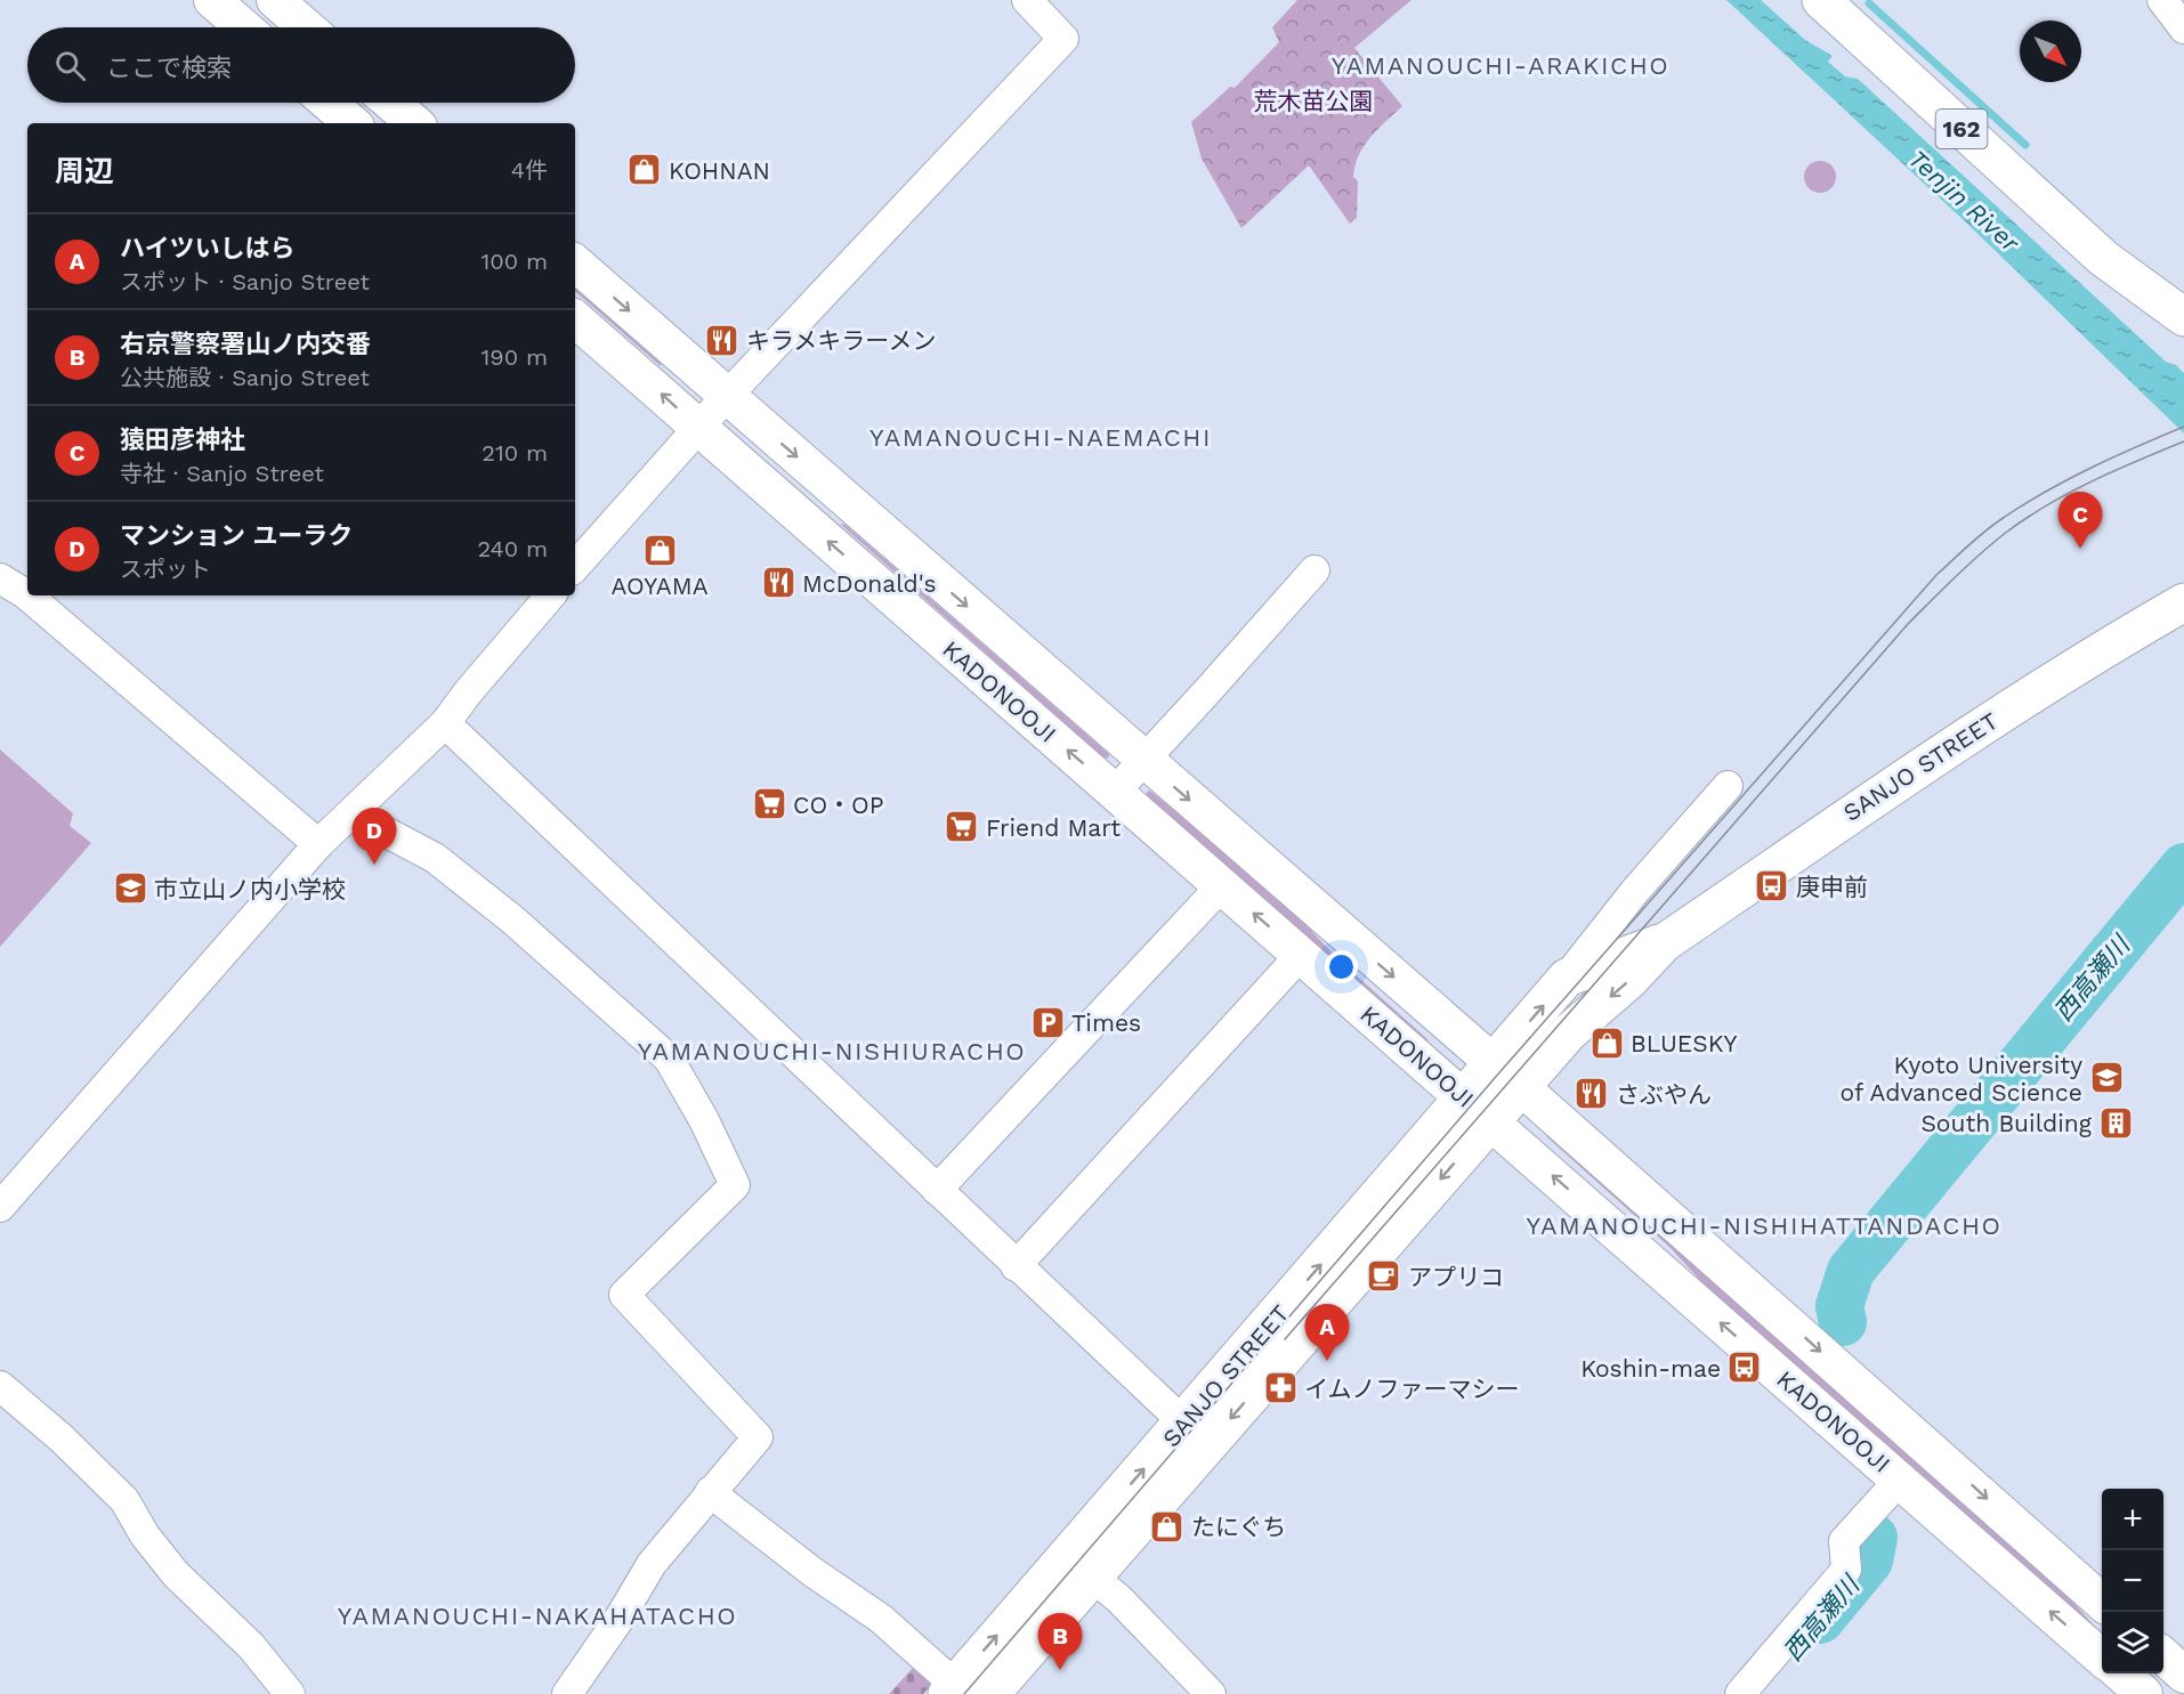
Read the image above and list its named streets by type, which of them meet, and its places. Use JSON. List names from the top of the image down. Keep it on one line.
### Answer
{"streets":{"main road":["162","SANJO STREET"],"street":["KADONOOJI"]},"crossings":[["KADONOOJI","SANJO STREET"]],"districts":["YAMANOUCHI-ARAKICHO","YAMANOUCHI-NAEMACHI","YAMANOUCHI-NISHIURACHO","YAMANOUCHI-NISHIHATTANDACHO","YAMANOUCHI-NAKAHATACHO"],"water":["Tenjin River","西高瀬川"],"parks":["荒木苗公園"],"places":{"shop":["KOHNAN","AOYAMA","BLUESKY","たにぐち"],"restaurant":["キラメキラーメン","McDonald's","さぶやん"],"supermarket":["CO・OP","Friend Mart"],"bus stop":["庚申前","Koshin-mae"],"school or university":["市立山ノ内小学校","Kyoto University of Advanced Science"],"parking":["Times"],"building":["South Building"],"cafe":["アプリコ"],"pharmacy":["イムノファーマシー"]},"north":"bottom right","page":{"search":"ここで検索","heading":["周辺","4件"],"list":[{"mark":"A","name":"ハイツいしはら","note":"スポット · Sanjo Street","value":"100 m"},{"mark":"B","name":"右京警察署山ノ内交番","note":"公共施設 · Sanjo Street","value":"190 m"},{"mark":"C","name":"猿田彦神社","note":"寺社 · Sanjo Street","value":"210 m"},{"mark":"D","name":"マンション ユーラク","note":"スポット","value":"240 m"}],"pins":["C","D","A","B"],"map_buttons":["+","−"]}}
